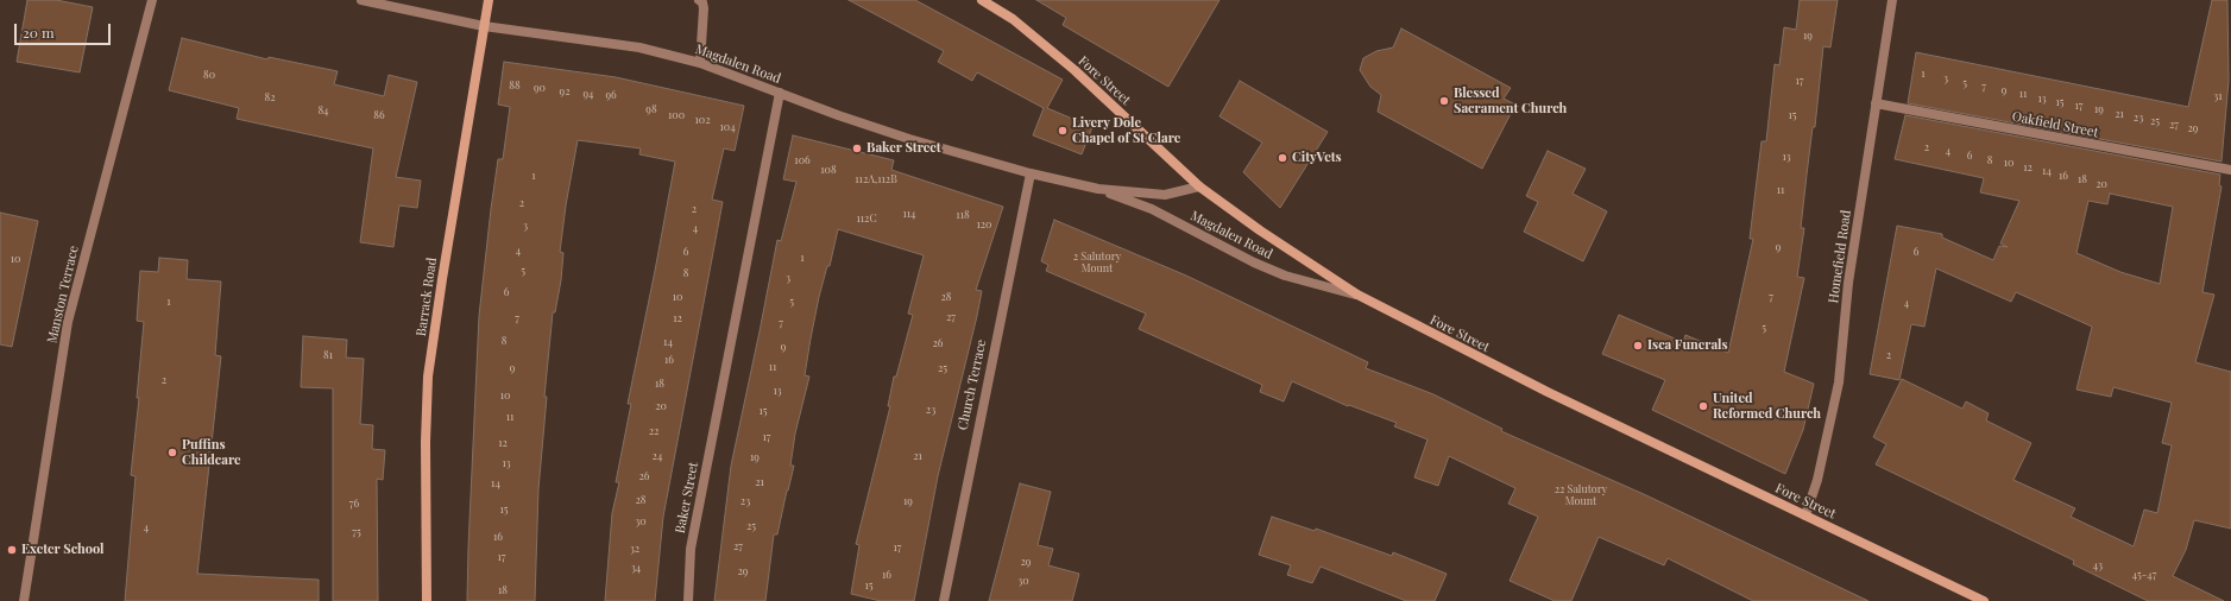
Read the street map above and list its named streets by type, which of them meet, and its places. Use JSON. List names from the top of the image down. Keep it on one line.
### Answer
{"streets":{"main road":["Fore Street","Barrack Road"],"street":["Magdalen Road","Oakfield Street","Homefield Road","Manston Terrace","Church Terrace","Baker Street"]},"crossings":[["Magdalen Road","Fore Street"],["Magdalen Road","Barrack Road"],["Magdalen Road","Church Terrace"],["Magdalen Road","Baker Street"],["Fore Street","Homefield Road"],["Oakfield Street","Homefield Road"]],"places":["Blessed Sacrament Church","Livery Dole Chapel of St Clare","Baker Street","CityVets","Isca Funerals","United Reformed Church","Puffins Childcare","Exeter School"],"house_numbers":["19","1","80","3","17","5","88","7","90","9","92","94","11","96","31","82","13","15","17","98","19","84","21","86","100","15","23","102","25","27","104","29","2","4","6","13","106","8","10","12","108","14","1","16","112A,112B","18","20","11","2","2","114","118","112C","120","3","4","9","4","6","6","2 Salutory Mount","1","10","5","8","3","6","10","28","7","1","5","4","27","7","12","7","5","8","14","26","9","81","2","16","11","9","25","2","18","13","10","20","23","15","11","22","17","12","24","21","19","13","26","21","14","22 Salutory Mount","28","23","19","76","15","30","25","4","75","16","27","17","32","17","29","43","34","29","16","45-47","30","15","18"],"scale_bar":"20 m"}
